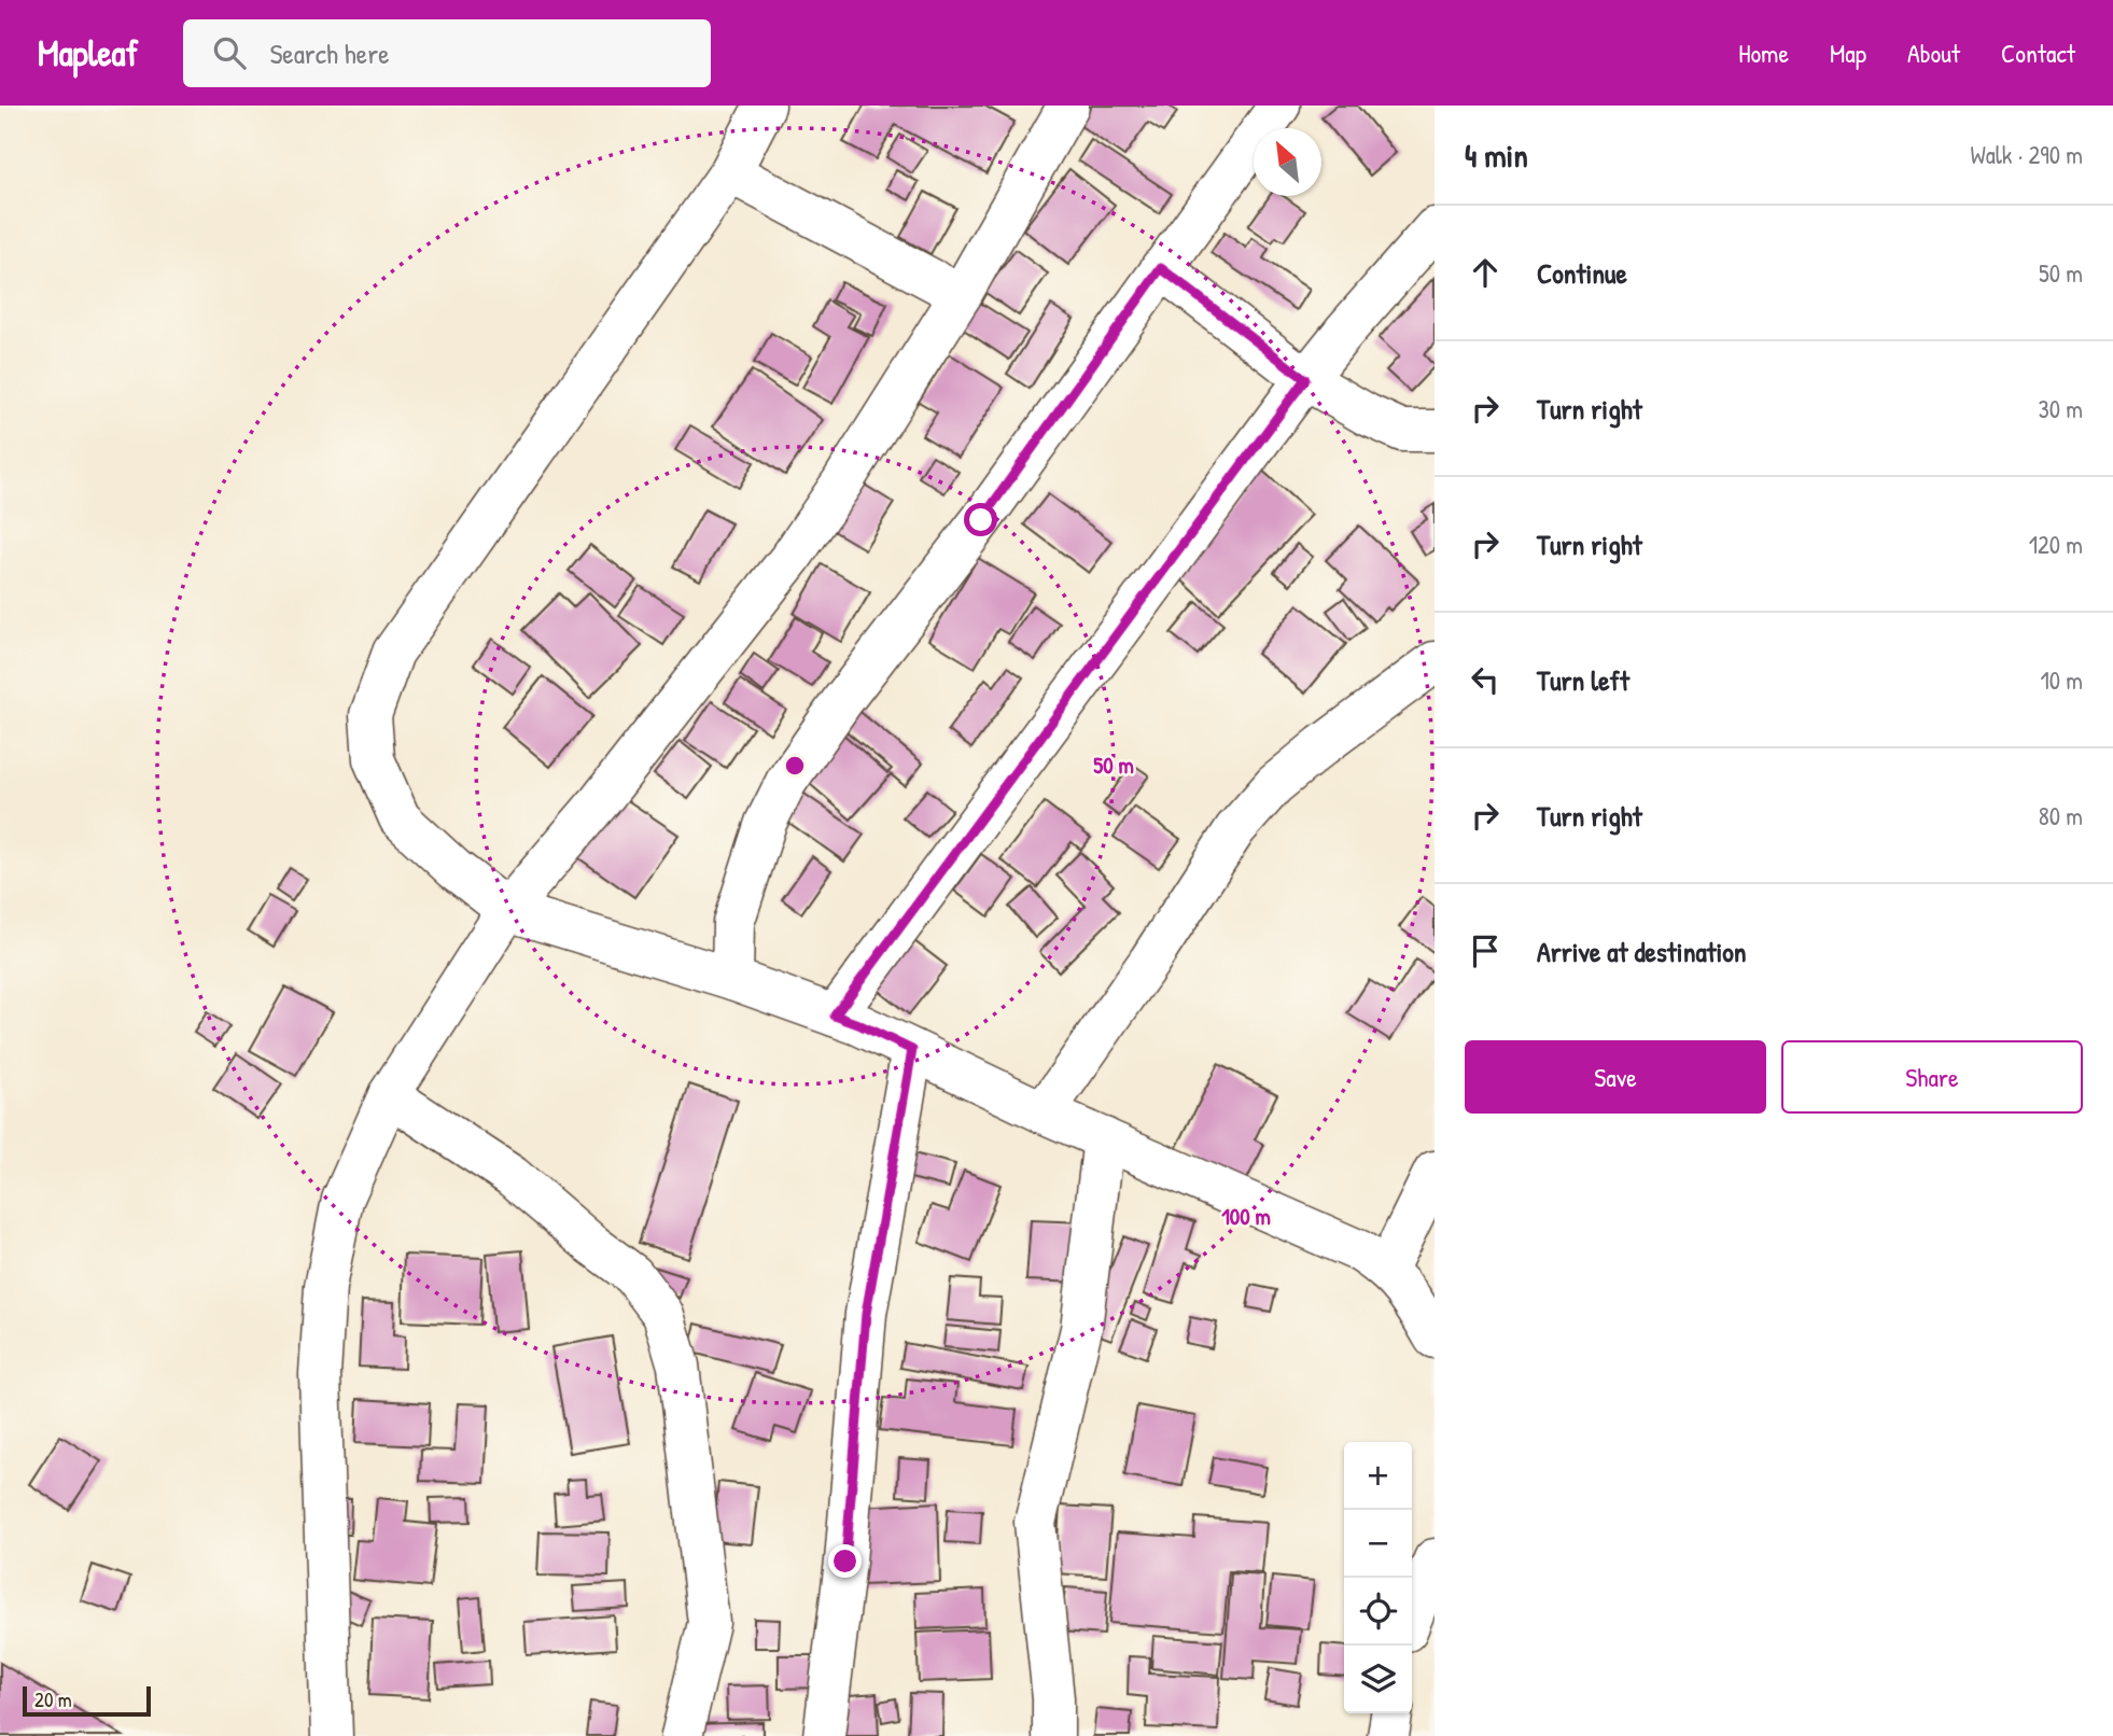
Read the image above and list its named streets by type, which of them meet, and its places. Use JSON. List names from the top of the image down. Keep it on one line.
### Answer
{"scale_bar":"20 m","north":"top left","page":{"header":"Mapleaf","search":"Search here","nav":["Home","Map","About","Contact"],"heading":["4 min","Walk · 290 m"],"list":[["Continue","50 m"],["Turn right","30 m"],["Turn right","120 m"],["Turn left","10 m"],["Turn right","80 m"],"Arrive at destination"],"buttons":["Save","Share"],"map_buttons":["+","−"],"scale":"20 m"},"rings":["50 m","100 m"]}
